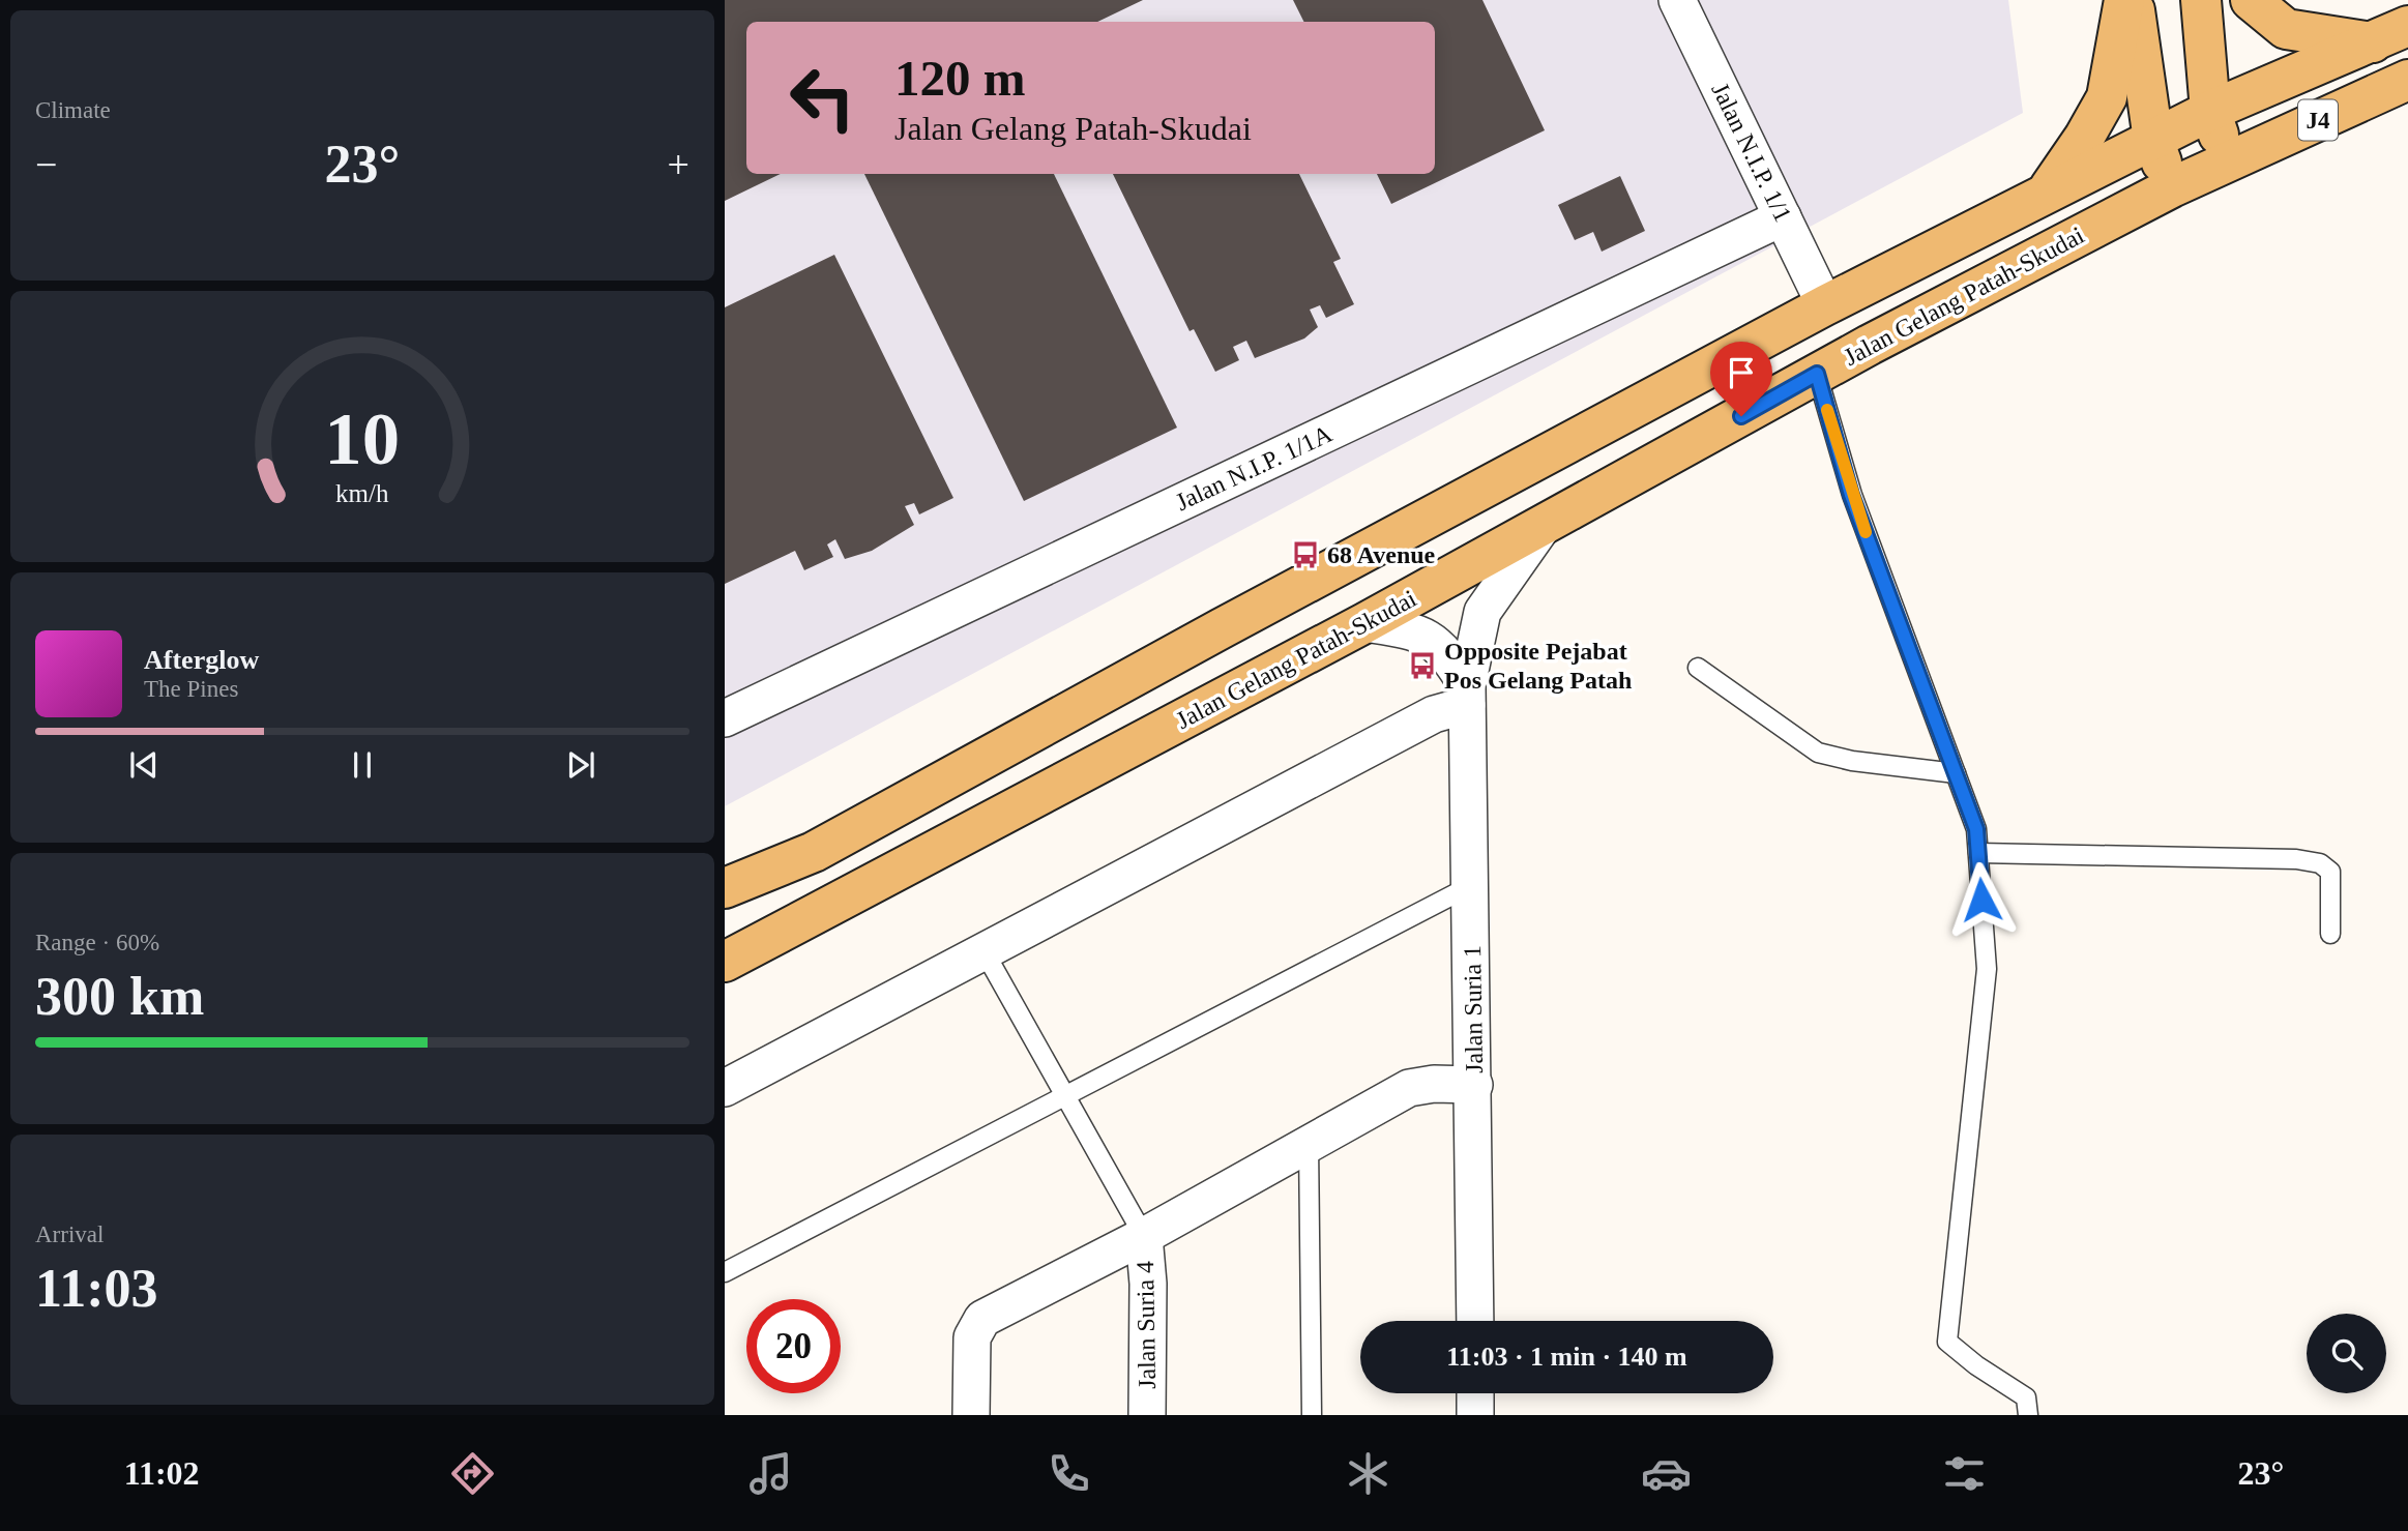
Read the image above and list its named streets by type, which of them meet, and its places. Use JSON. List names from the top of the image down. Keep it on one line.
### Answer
{"streets":{"main road":["J4","Jalan Gelang Patah-Skudai"],"street":["Jalan N.I.P. 1/1","Jalan N.I.P. 1/1A","Jalan Suria 1","Jalan Suria 4"]},"crossings":[["Jalan N.I.P. 1/1","Jalan Gelang Patah-Skudai"],["Jalan N.I.P. 1/1","Jalan N.I.P. 1/1A"],["Jalan Gelang Patah-Skudai","Jalan Suria 1"]],"places":{"bus stop":["68 Avenue","Opposite Pejabat Pos Gelang Patah"]},"page":{"tile":["Climate",["Range · 60%","300 km"],["Arrival","11:03"]],"turn":["120 m","Jalan Gelang Patah-Skudai"],"heat":["−","23°","+"],"song":["Afterglow","The Pines"],"limit":"20","trip":"11:03 · 1 min · 140 m","tabs":["11:02","23°"],"gauge":["10","km/h"]}}
